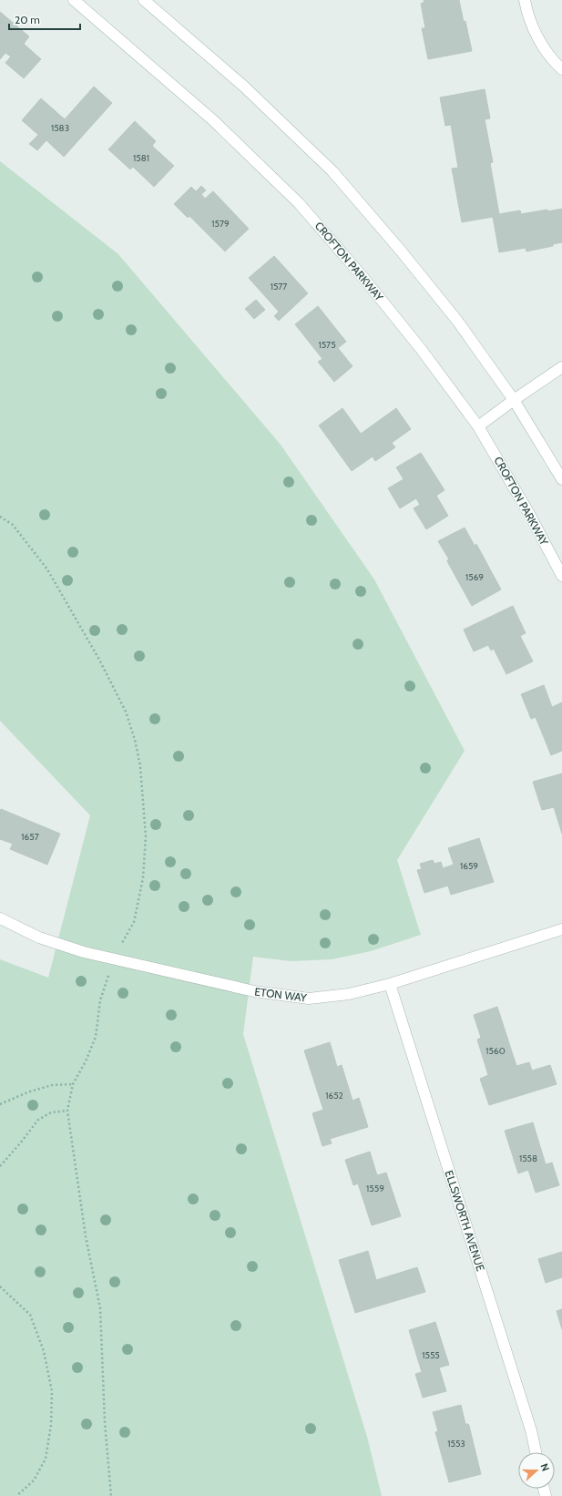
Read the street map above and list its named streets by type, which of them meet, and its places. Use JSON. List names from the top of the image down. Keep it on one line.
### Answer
{"streets":{"street":["CROFTON PARKWAY","ETON WAY","ELLSWORTH AVENUE"]},"crossings":[["ETON WAY","ELLSWORTH AVENUE"]],"house_numbers":["1583","1581","1579","1577","1575","1569","1657","1659","1560","1652","1558","1559","1555","1553"],"scale_bar":"20 m","north":"right"}
